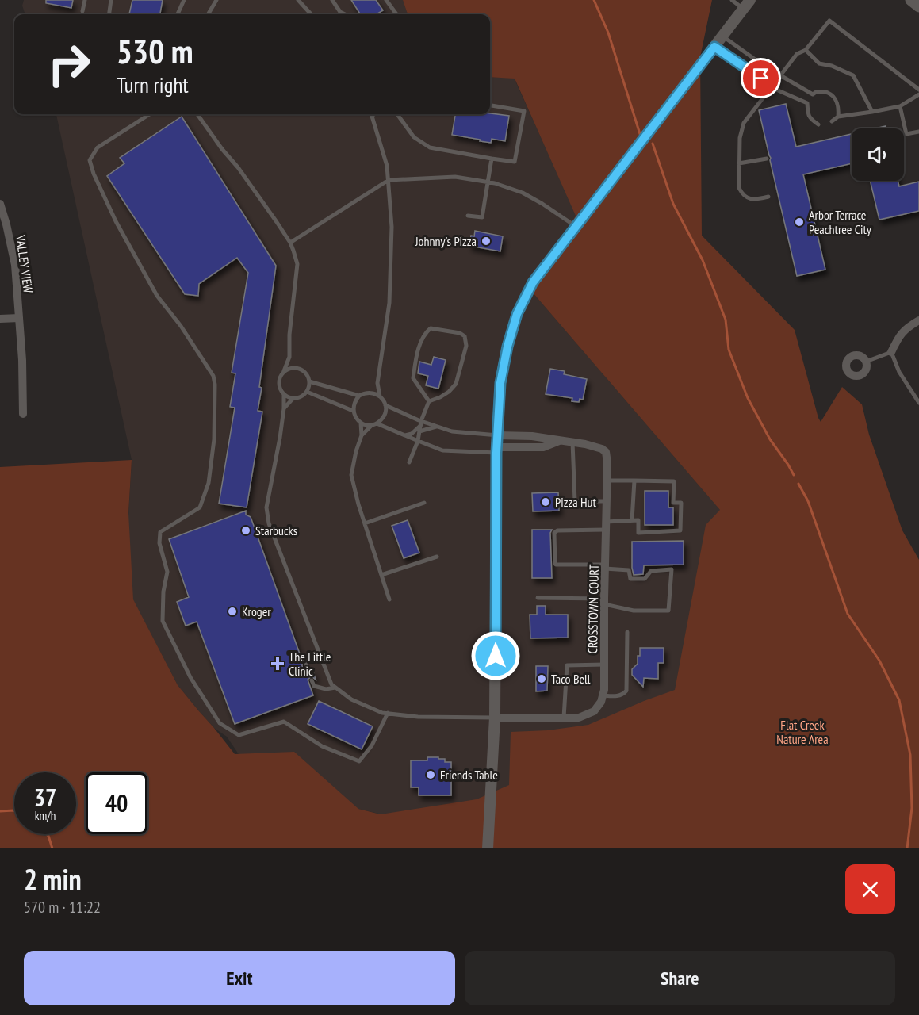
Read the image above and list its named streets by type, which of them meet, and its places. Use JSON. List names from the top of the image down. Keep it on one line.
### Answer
{"streets":{"street":["VALLEY VIEW","CROSSTOWN COURT"]},"parks":["Flat Creek Nature Area"],"places":{"other":["Arbor Terrace Peachtree City","Johnny's Pizza","Pizza Hut","Starbucks","Kroger","Taco Bell","Friends Table"],"health":["The Little Clinic"]},"page":{"turn":["530 m","Turn right"],"speed":"37 km/h","limit":"40","heading":["2 min","570 m · 11:22"],"buttons":["Exit","Share"]}}
